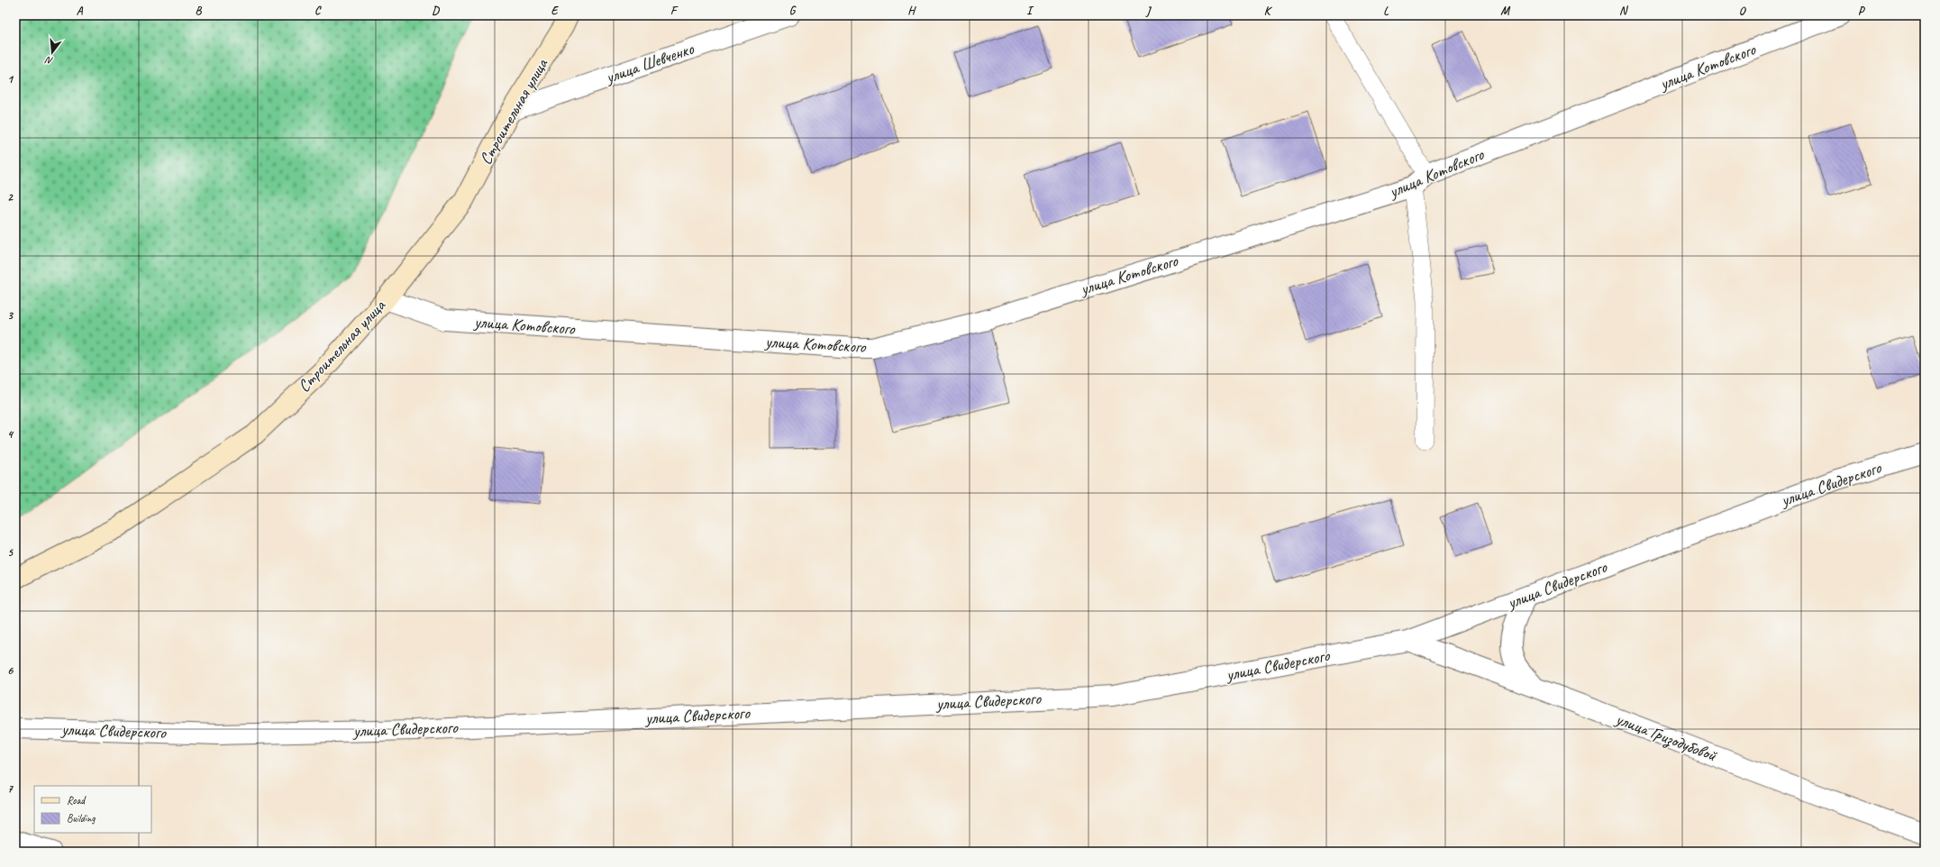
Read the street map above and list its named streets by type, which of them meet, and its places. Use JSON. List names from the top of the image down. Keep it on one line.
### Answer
{"streets":{"main road":["Строительная улица"],"street":["улица Шевченко","улица Котовского","улица Свидерского","улица Гризодубовой"]},"crossings":[["улица Шевченко","Строительная улица"],["улица Котовского","Строительная улица"],["улица Свидерского","улица Гризодубовой"]],"legend":["Road","Building"],"north":"bottom","grid":{"columns":["A","B","C","D","E","F","G","H","I","J","K","L","M","N","O","P"],"rows":["1","2","3","4","5","6","7"]}}
